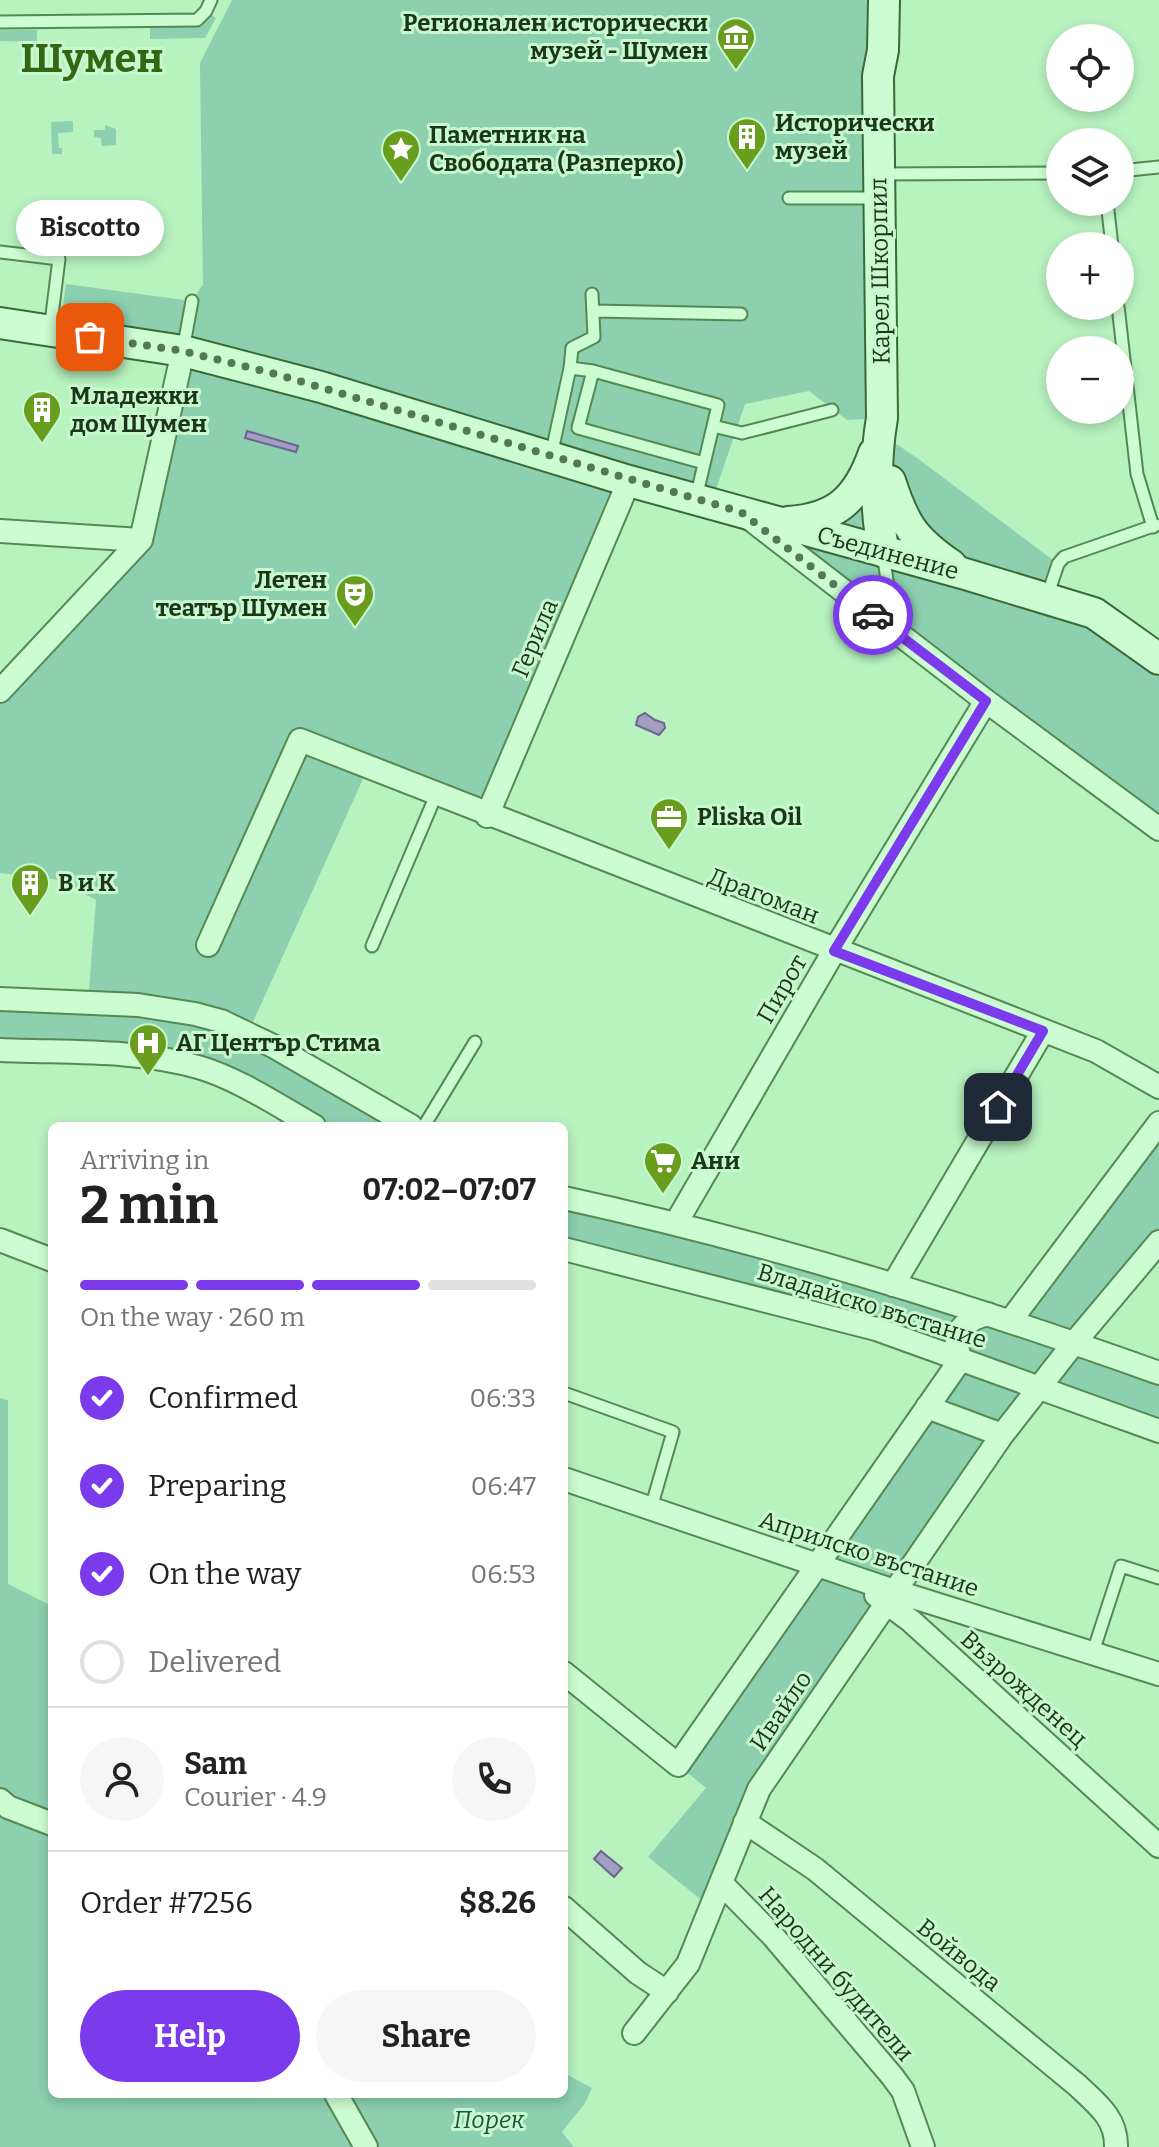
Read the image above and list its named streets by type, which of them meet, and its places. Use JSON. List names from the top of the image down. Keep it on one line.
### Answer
{"streets":{"street":["Карел Шкорпил","Съединение","Герила","Драгоман","Пирот","Владайско въстание","Априлско въстание","Възрожденец","Ивайло","Войвода","Народни будители"]},"crossings":[["Карел Шкорпил","Съединение"],["Съединение","Герила"],["Герила","Драгоман"],["Драгоман","Пирот"],["Пирот","Владайско въстание"],["Владайско въстание","Ивайло"],["Априлско въстание","Възрожденец"],["Априлско въстание","Ивайло"],["Възрожденец","Ивайло"],["Ивайло","Войвода"],["Ивайло","Народни будители"]],"districts":["Шумен"],"parks":["Порек"],"places":{"museum":["Регионален исторически музей - Шумен"],"building":["Исторически музей","Младежки дом Шумен","В и К"],"place":["Паметник на Свободата (Разперко)"],"other":["Biscotto"],"theatre":["Летен театър Шумен"],"office":["Pliska Oil"],"hospital":["АГ Център Стима"],"supermarket":["Ани"]},"page":{"map_buttons":["+","−"],"bubble":"Biscotto","heading":["2 min","Arriving in","07:02–07:07"],"panel":["Sam","Courier · 4.9","Order #7256","$8.26"],"bar":"On the way · 260 m","list":[["Confirmed","06:33"],["Preparing","06:47"],["On the way","06:53"],"Delivered"],"buttons":["Help","Share"]}}
